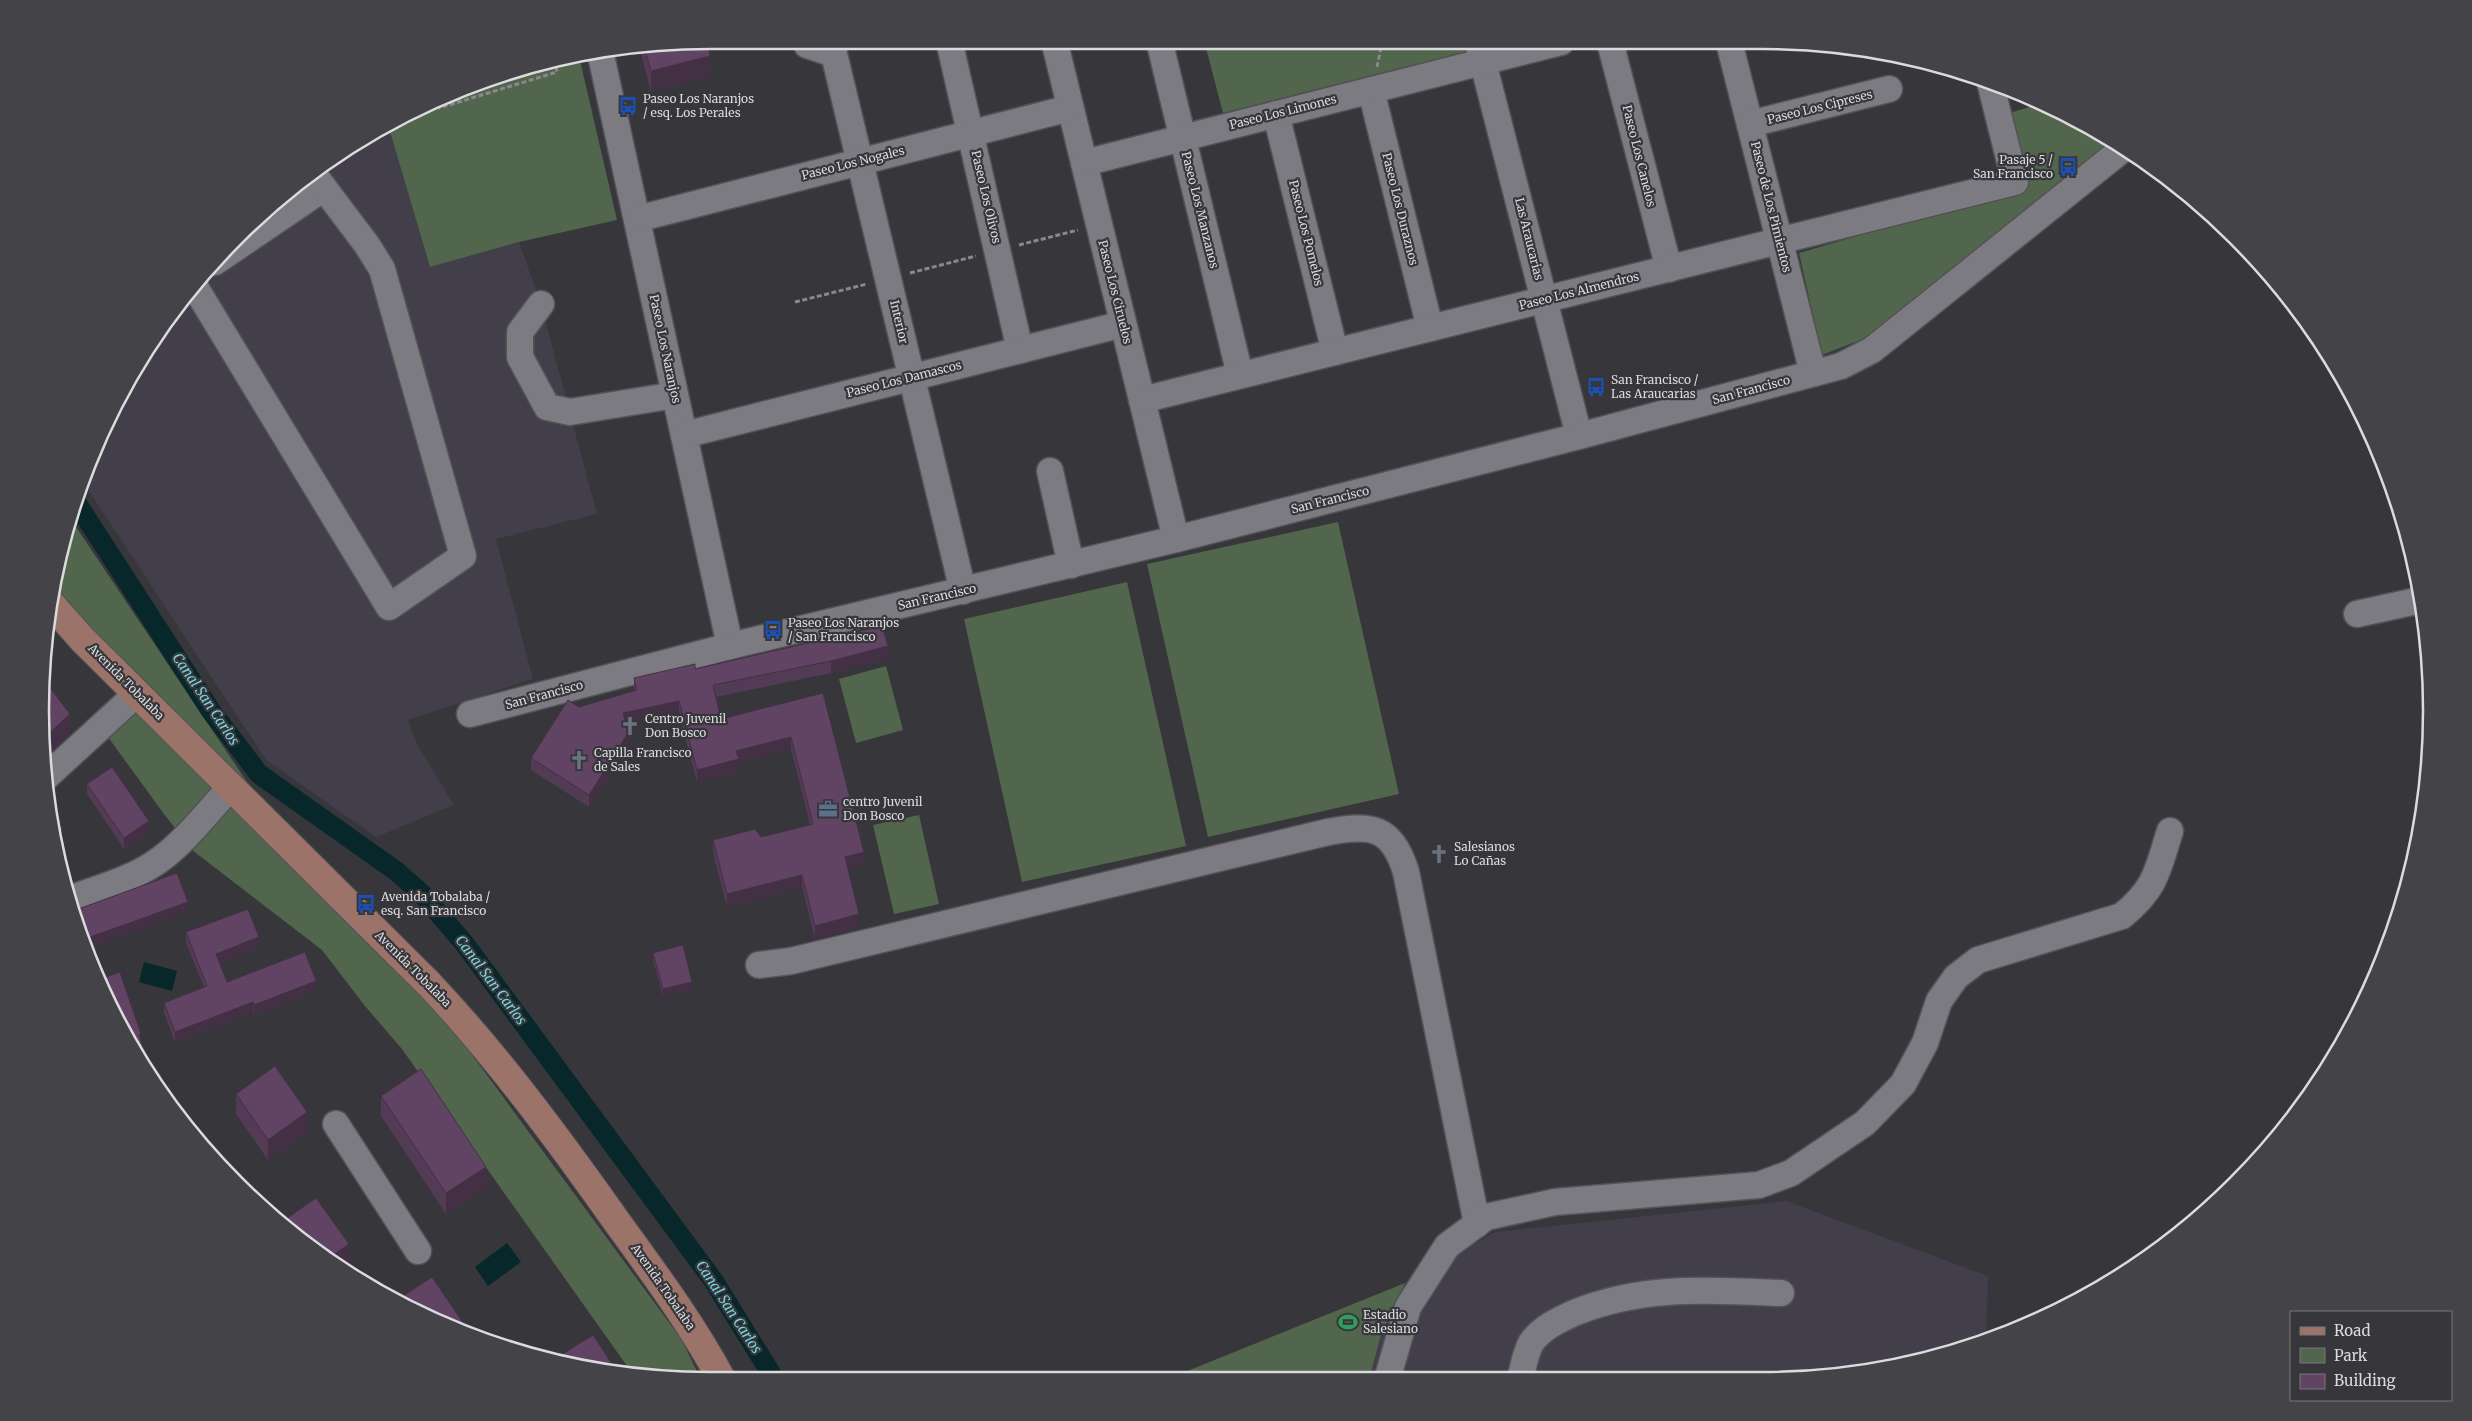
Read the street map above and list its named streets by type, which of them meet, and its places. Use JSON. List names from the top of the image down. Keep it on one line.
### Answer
{"streets":{"main road":["Avenida Tobalaba"],"street":["Paseo Los Cipreses","Paseo Los Limones","Paseo Los Canelos","Paseo Los Nogales","Paseo Los Olivos","Paseo de Los Pimientos","Paseo Los Duraznos","Paseo Los Manzanos","Paseo Los Pomelos","Las Araucarias","Paseo Los Almendros","Paseo Los Ciruelos","Interior","Paseo Los Naranjos","Paseo Los Damascos","San Francisco"]},"crossings":[["Paseo Los Cipreses","Paseo de Los Pimientos"],["Paseo Los Limones","Paseo Los Duraznos"],["Paseo Los Limones","Paseo Los Manzanos"],["Paseo Los Limones","Paseo Los Pomelos"],["Paseo Los Limones","Las Araucarias"],["Paseo Los Limones","Paseo Los Ciruelos"],["Paseo Los Canelos","Paseo Los Almendros"],["Paseo Los Nogales","Paseo Los Olivos"],["Paseo Los Nogales","Paseo Los Ciruelos"],["Paseo Los Nogales","Interior"],["Paseo Los Nogales","Paseo Los Naranjos"],["Paseo Los Olivos","Paseo Los Damascos"],["Paseo de Los Pimientos","Paseo Los Almendros"],["Paseo de Los Pimientos","San Francisco"],["Paseo Los Duraznos","Paseo Los Almendros"],["Paseo Los Manzanos","Paseo Los Almendros"],["Paseo Los Pomelos","Paseo Los Almendros"],["Las Araucarias","Paseo Los Almendros"],["Las Araucarias","San Francisco"],["Paseo Los Almendros","Paseo Los Ciruelos"],["Paseo Los Ciruelos","Paseo Los Damascos"],["Paseo Los Ciruelos","San Francisco"],["Interior","Paseo Los Damascos"],["Interior","San Francisco"],["Paseo Los Naranjos","Paseo Los Damascos"],["Paseo Los Naranjos","San Francisco"]],"water":["Canal San Carlos"],"places":{"bus stop":["Paseo Los Naranjos / esq. Los Perales","Pasaje 5 / San Francisco","San Francisco / Las Araucarias","Paseo Los Naranjos / San Francisco","Avenida Tobalaba / esq. San Francisco"],"church":["Centro Juvenil Don Bosco","Capilla Francisco de Sales","Salesianos Lo Cañas"],"office":["centro Juvenil Don Bosco"],"sports":["Estadio Salesiano"]},"legend":["Road","Park","Building"]}
